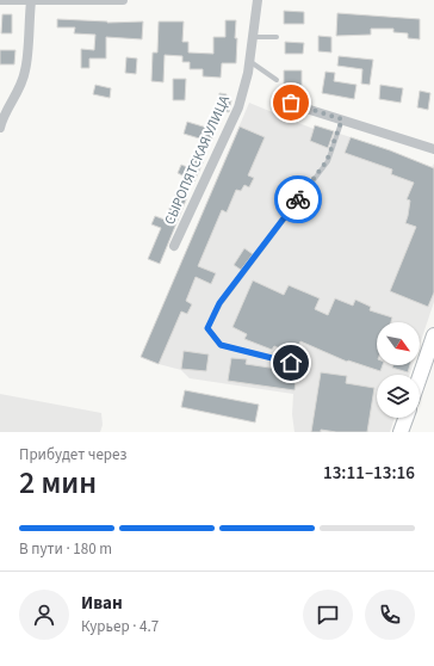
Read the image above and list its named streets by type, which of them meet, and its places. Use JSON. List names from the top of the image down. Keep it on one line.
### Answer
{"streets":{"street":["СЫРОПЯТСКАЯ УЛИЦА"]},"north":"bottom right","page":{"heading":["2 мин","Прибудет через","13:11–13:16"],"panel":["Иван","Курьер · 4.7"],"bar":"В пути · 180 m"}}
